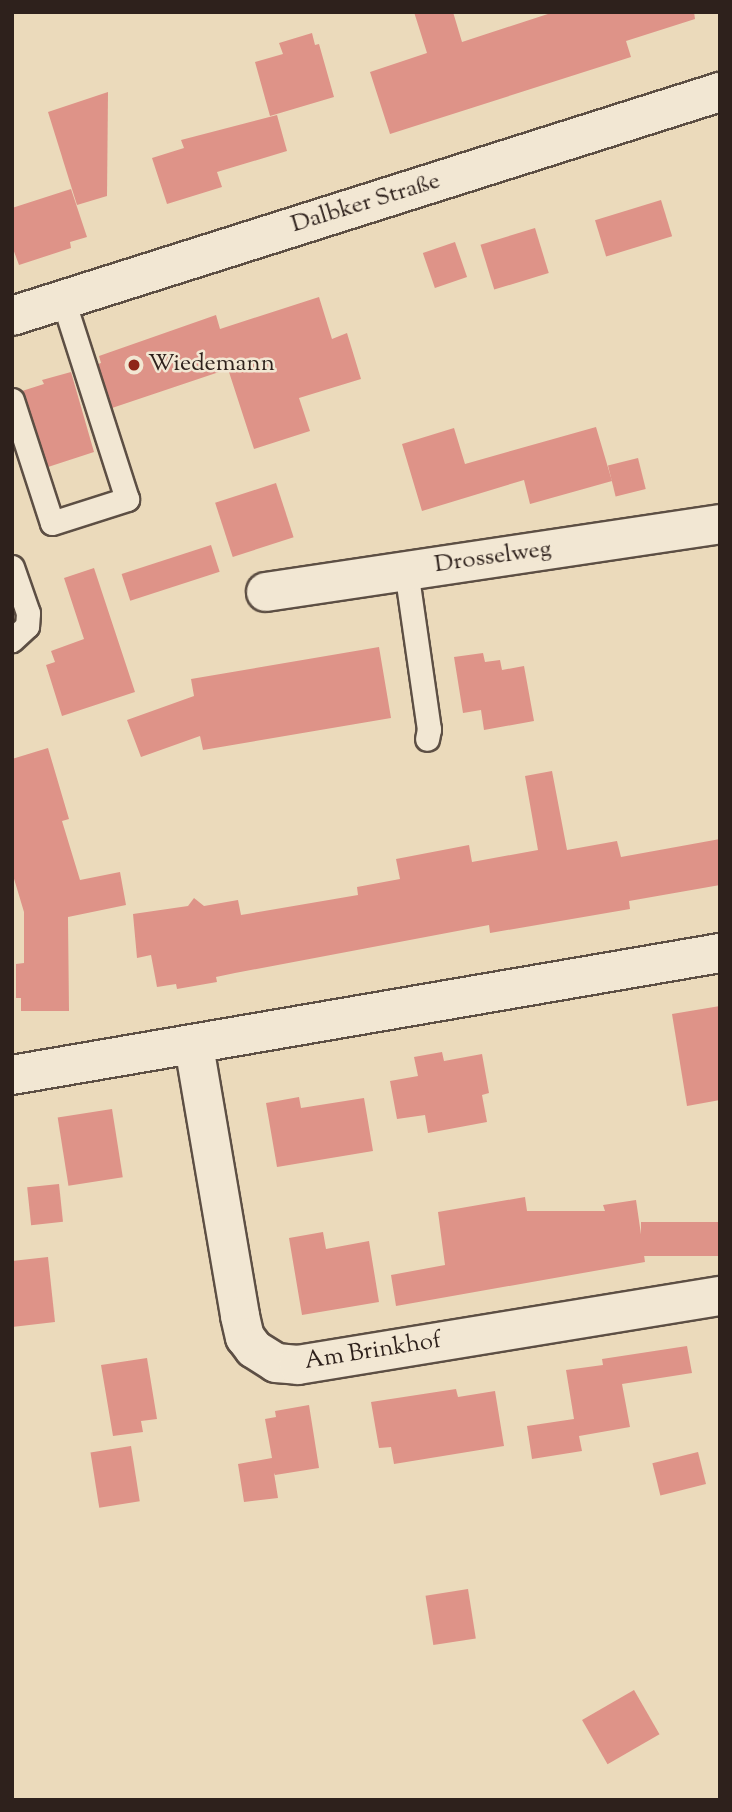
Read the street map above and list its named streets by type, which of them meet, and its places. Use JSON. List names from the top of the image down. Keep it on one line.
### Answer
{"streets":{"street":["Dalbker Straße","Drosselweg","Am Brinkhof"]},"places":["Wiedemann"]}
